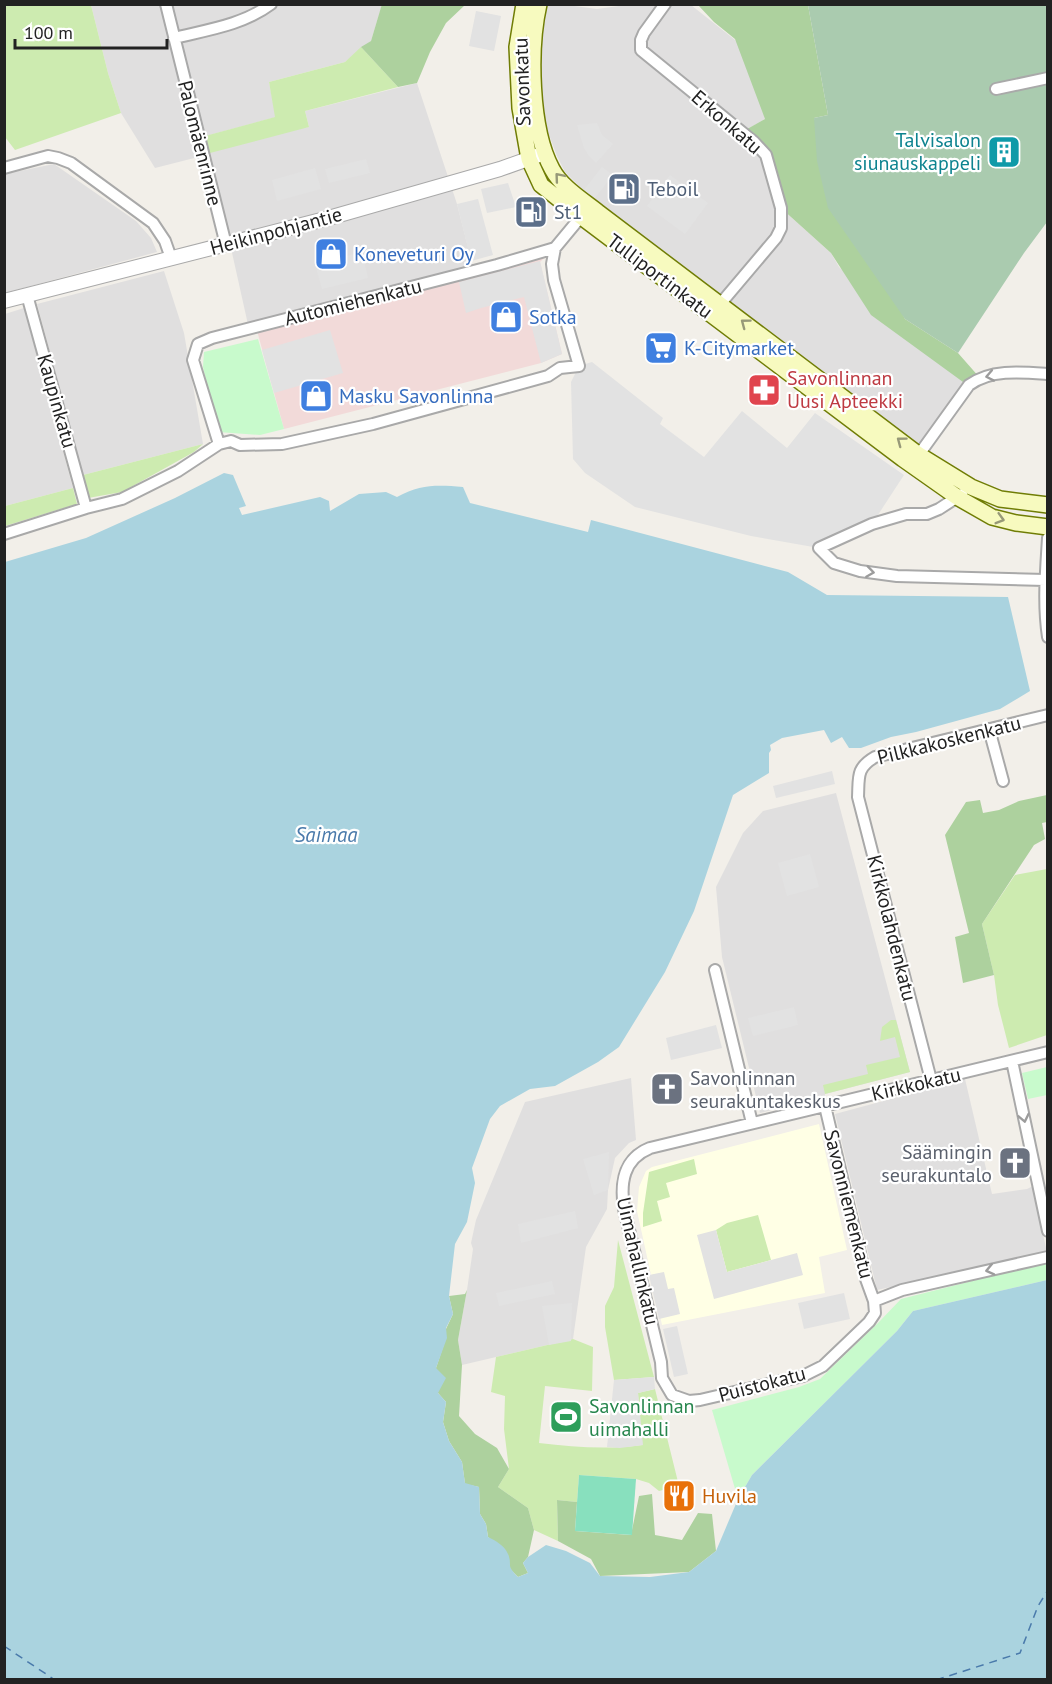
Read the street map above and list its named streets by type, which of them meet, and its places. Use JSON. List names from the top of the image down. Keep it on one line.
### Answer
{"streets":{"main road":["Savonkatu","Tulliportinkatu"],"street":["Erkonkatu","Palomäenrinne","Heikinpohjantie","Automiehenkatu","Kaupinkatu","Pilkkakoskenkatu","Kirkkolahdenkatu","Kirkkokatu","Savonniemenkatu","Uimahallinkatu","Puistokatu"]},"crossings":[["Savonkatu","Heikinpohjantie"],["Savonkatu","Tulliportinkatu"],["Erkonkatu","Tulliportinkatu"],["Palomäenrinne","Heikinpohjantie"],["Heikinpohjantie","Tulliportinkatu"],["Heikinpohjantie","Kaupinkatu"],["Pilkkakoskenkatu","Kirkkolahdenkatu"],["Kirkkolahdenkatu","Kirkkokatu"],["Kirkkokatu","Savonniemenkatu"],["Kirkkokatu","Uimahallinkatu"],["Savonniemenkatu","Puistokatu"],["Uimahallinkatu","Puistokatu"]],"water":["Saimaa"],"places":{"building":["Talvisalon siunauskappeli"],"fuel station":["Teboil","St1"],"shop":["Koneveturi Oy","Sotka","Masku Savonlinna"],"supermarket":["K-Citymarket"],"pharmacy":["Savonlinnan Uusi Apteekki"],"church":["Savonlinnan seurakuntakeskus","Säämingin seurakuntalo"],"sports":["Savonlinnan uimahalli"],"restaurant":["Huvila"]},"scale_bar":"100 m"}
